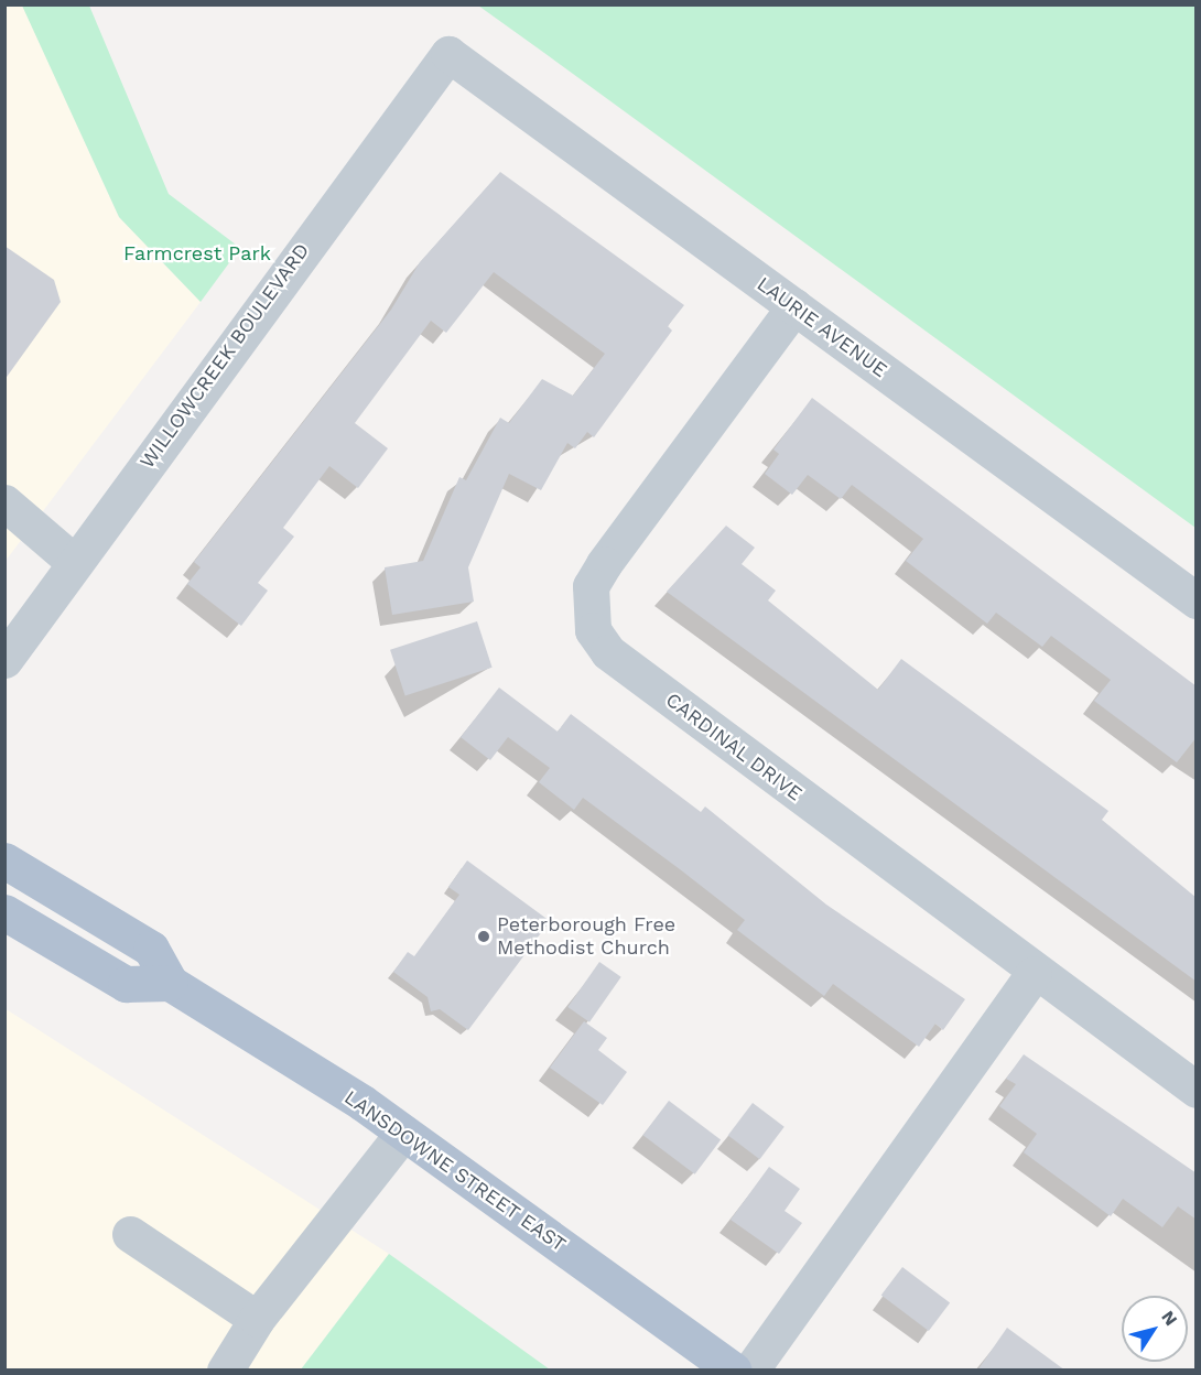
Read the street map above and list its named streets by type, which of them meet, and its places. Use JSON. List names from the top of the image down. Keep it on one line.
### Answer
{"streets":{"main road":["LANSDOWNE STREET EAST"],"street":["LAURIE AVENUE","WILLOWCREEK BOULEVARD","CARDINAL DRIVE"]},"crossings":[["LAURIE AVENUE","WILLOWCREEK BOULEVARD"],["LAURIE AVENUE","CARDINAL DRIVE"]],"parks":["Farmcrest Park"],"places":["Peterborough Free Methodist Church"],"north":"top right"}
